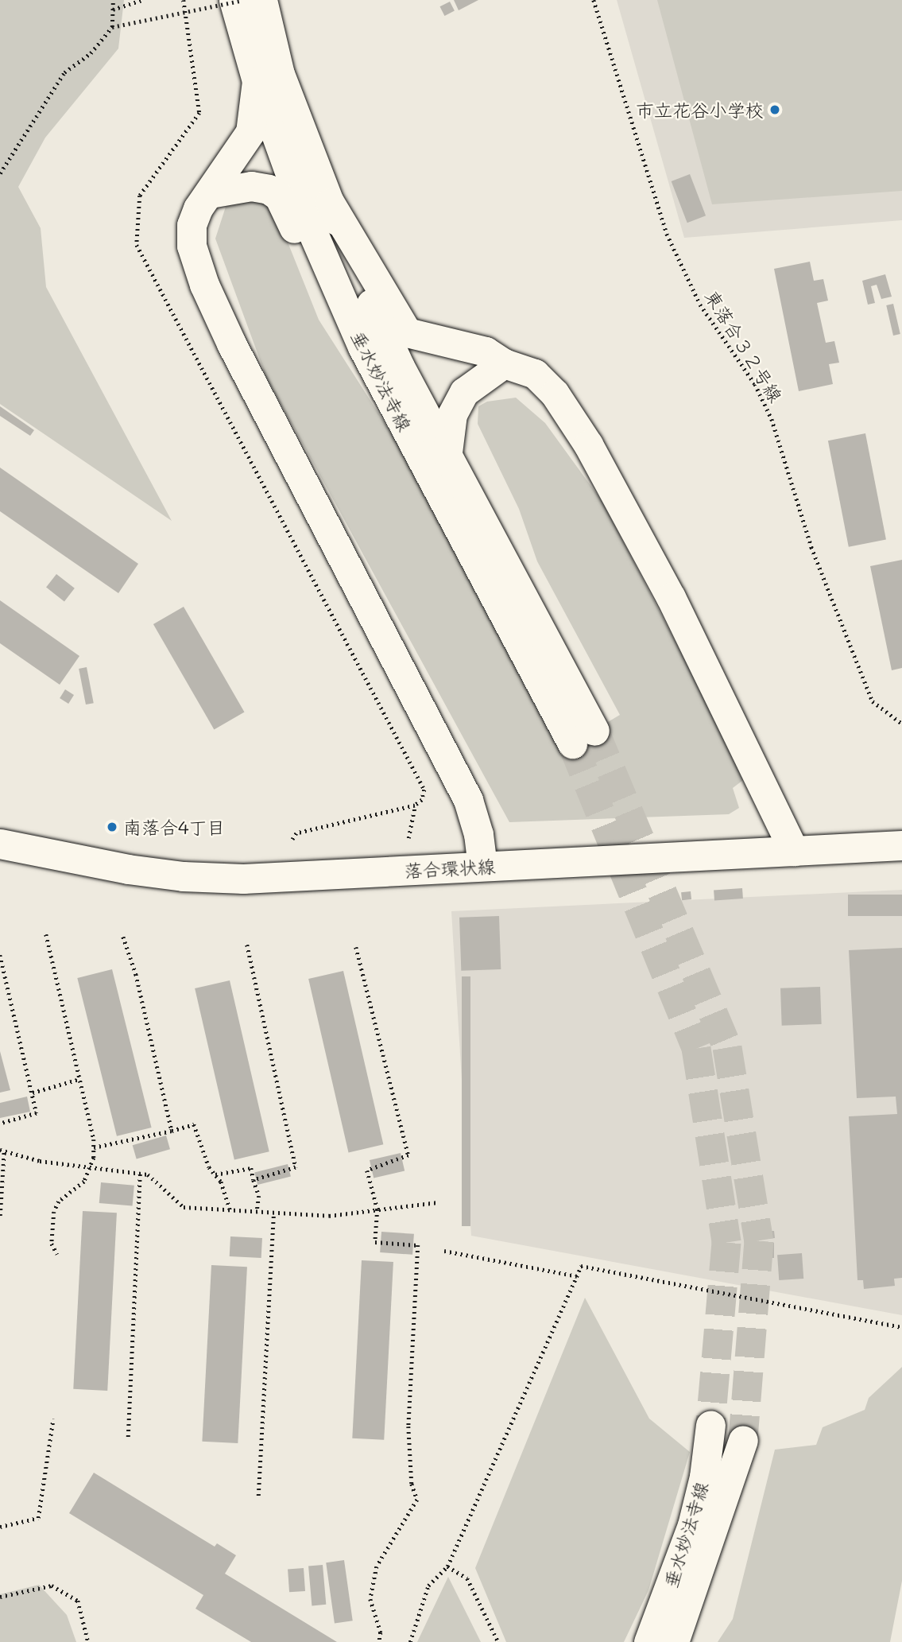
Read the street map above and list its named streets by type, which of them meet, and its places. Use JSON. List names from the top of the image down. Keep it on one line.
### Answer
{"streets":{"street":["垂水妙法寺線","落合環状線"],"path":["東落合３２号線"]},"places":["市立花谷小学校","南落合4丁目"]}
